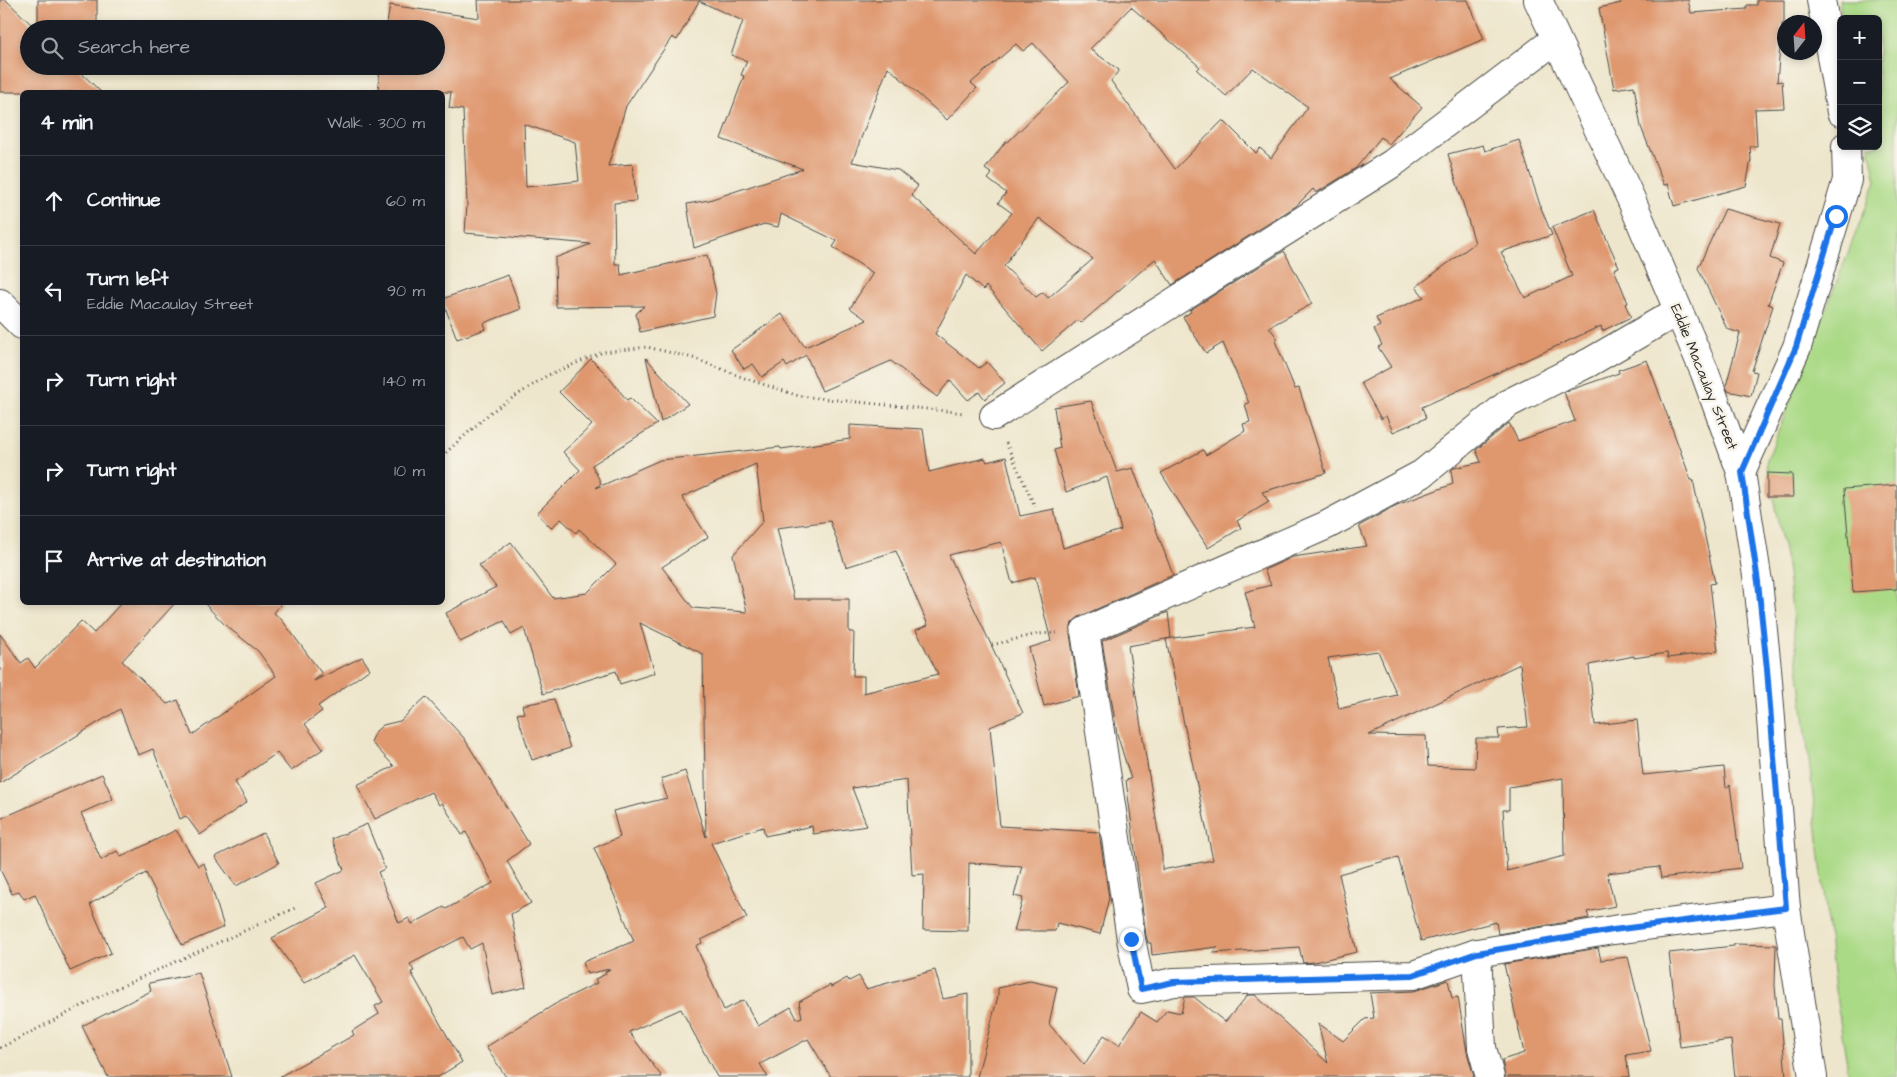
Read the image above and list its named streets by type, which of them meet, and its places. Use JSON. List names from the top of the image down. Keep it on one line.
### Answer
{"streets":{"street":["Eddie Macaulay Street"]},"north":"top","page":{"map_buttons":["+","−"],"search":"Search here","heading":["4 min","Walk · 300 m"],"list":[["Continue","60 m"],["Turn left","Eddie Macaulay Street","90 m"],["Turn right","140 m"],["Turn right","10 m"],"Arrive at destination"]}}
